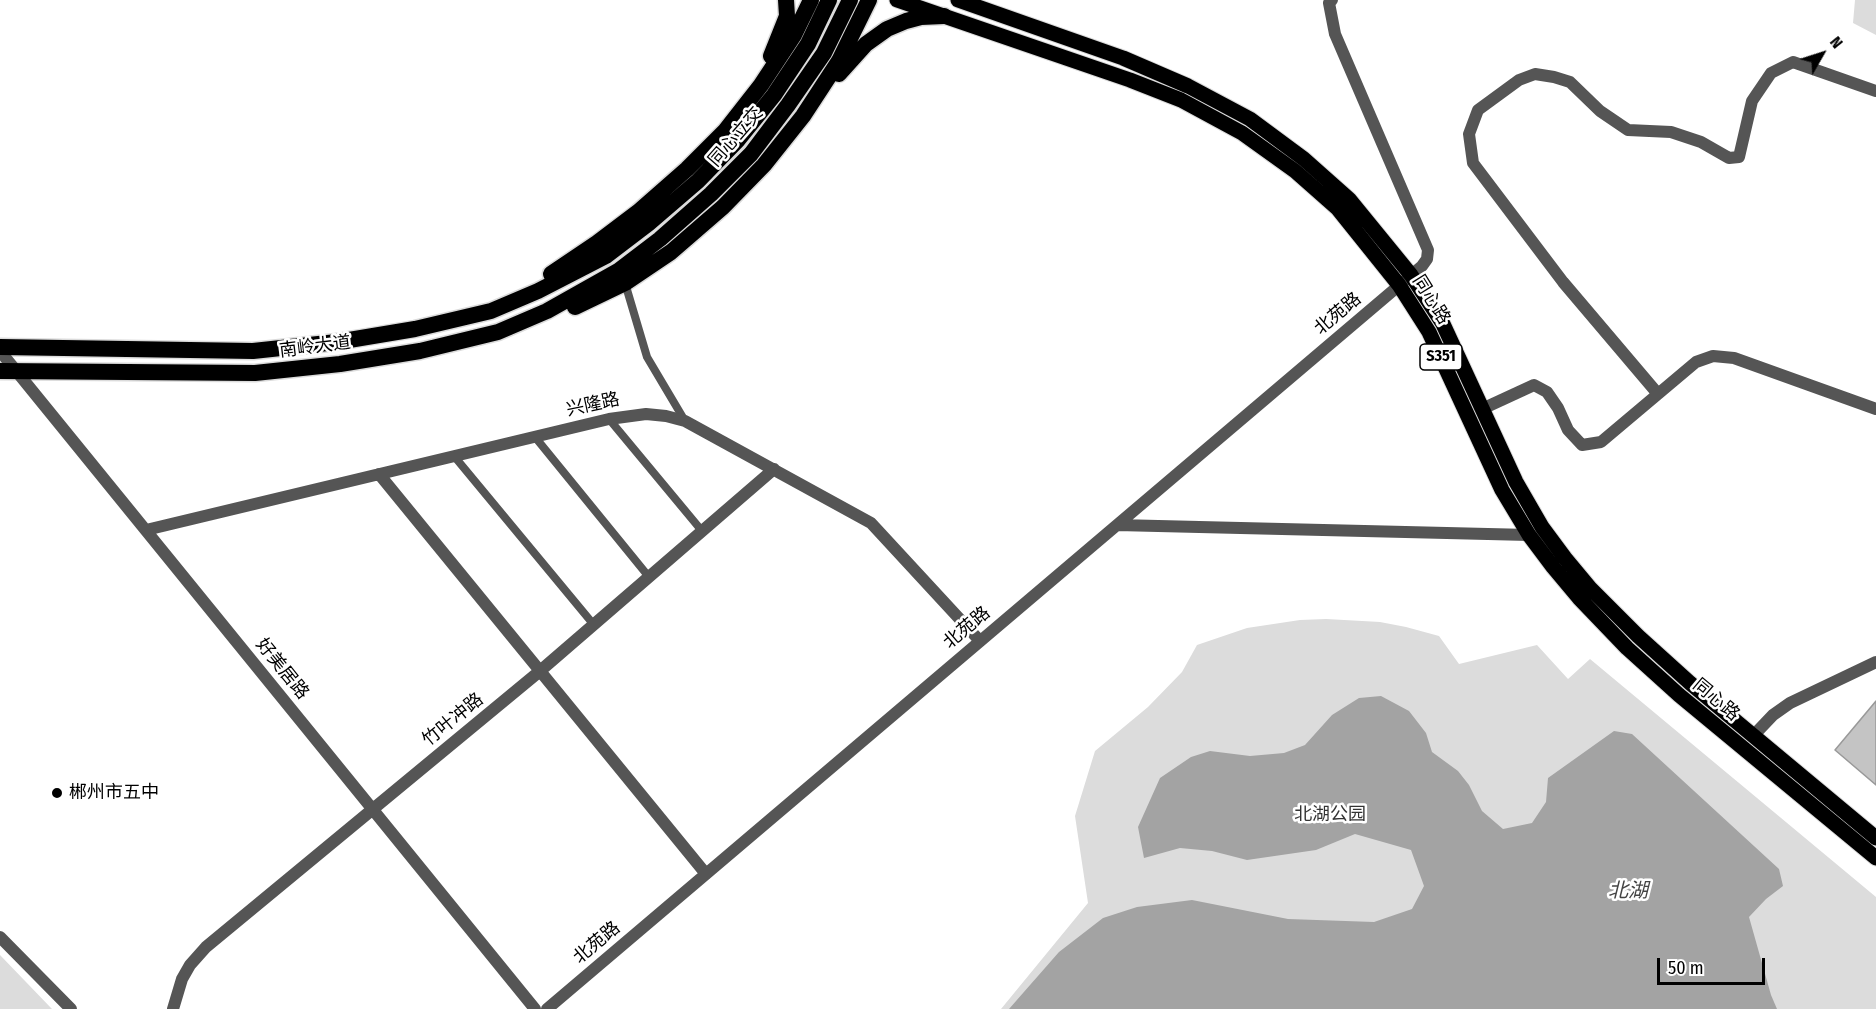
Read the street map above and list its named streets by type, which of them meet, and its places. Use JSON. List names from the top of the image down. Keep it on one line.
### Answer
{"streets":{"highway":["同心立交","南岭大道"],"main road":["同心路","S351"],"street":["北苑路","兴隆路","好美居路","竹叶冲路"]},"crossings":[["同心立交","南岭大道"],["同心路","北苑路"],["北苑路","兴隆路"],["南岭大道","好美居路"],["兴隆路","好美居路"],["兴隆路","竹叶冲路"],["好美居路","竹叶冲路"]],"water":["北湖"],"parks":["北湖公园"],"places":["郴州市五中"],"scale_bar":"50 m","north":"top right"}
